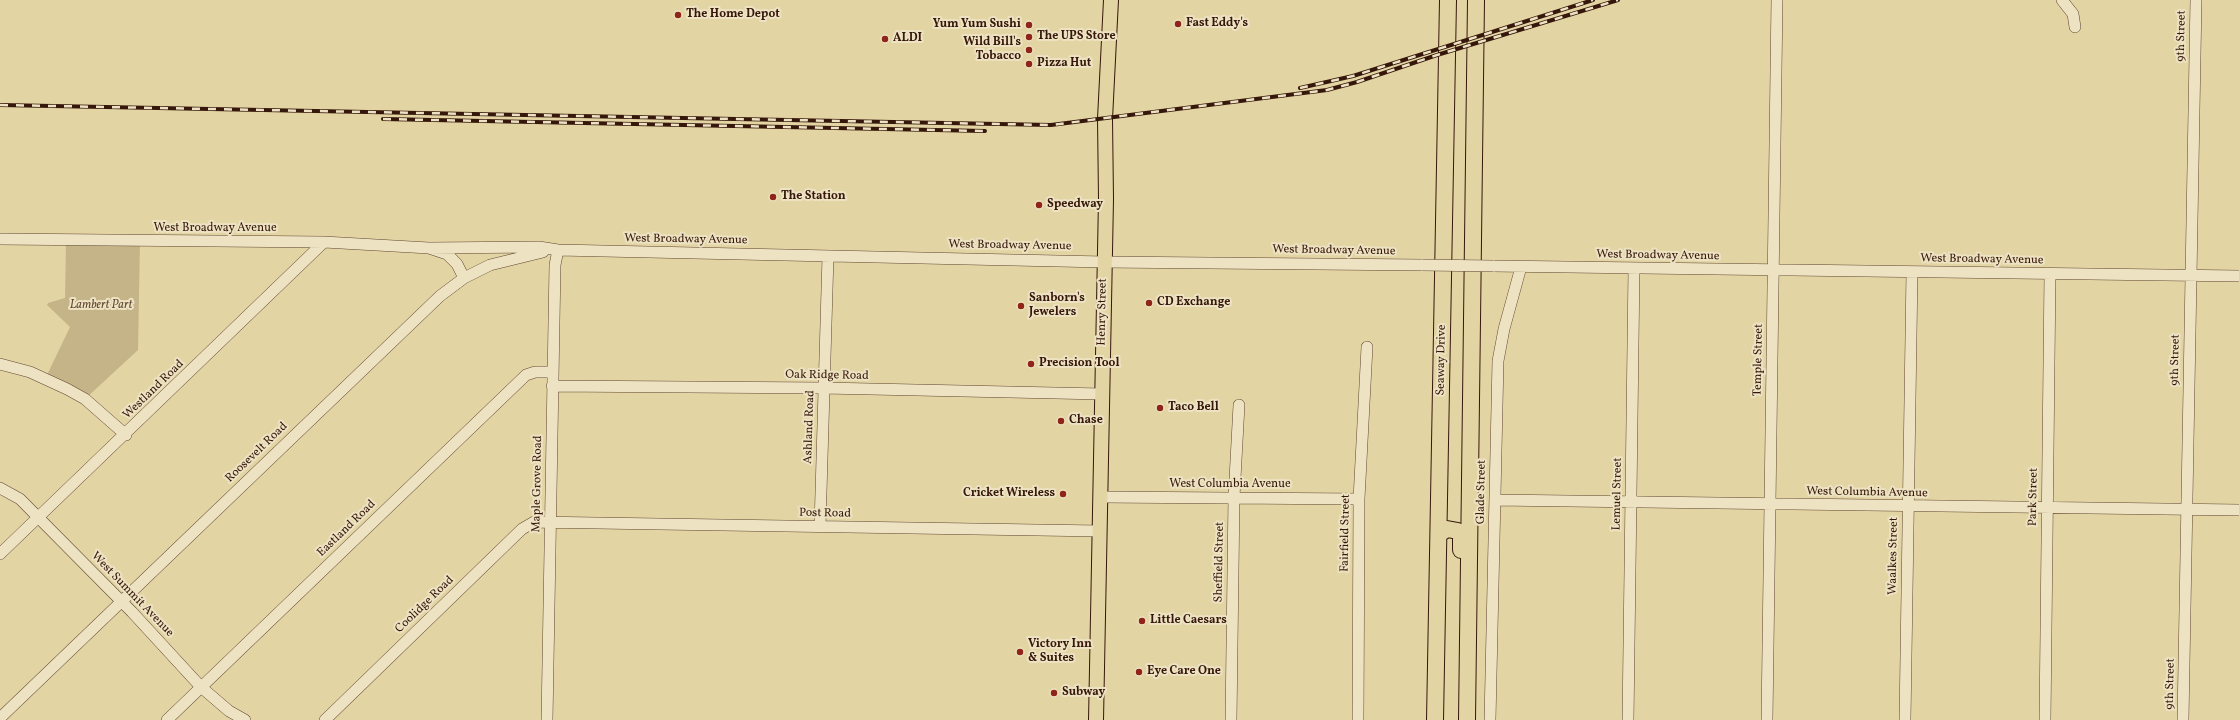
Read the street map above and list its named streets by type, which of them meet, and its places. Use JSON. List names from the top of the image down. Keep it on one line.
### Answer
{"streets":{"highway":["Seaway Drive"],"main road":["Henry Street"],"street":["9th Street","West Broadway Avenue","Temple Street","Oak Ridge Road","Westland Road","Ashland Road","Roosevelt Road","Maple Grove Road","West Columbia Avenue","Glade Street","Lemuel Street","Park Street","Post Road","Eastland Road","Fairfield Street","Waalkes Street","Sheffield Street","West Summit Avenue","Coolidge Road"]},"crossings":[["9th Street","West Broadway Avenue"],["9th Street","West Columbia Avenue"],["West Broadway Avenue","Henry Street"],["West Broadway Avenue","Temple Street"],["West Broadway Avenue","Westland Road"],["West Broadway Avenue","Ashland Road"],["West Broadway Avenue","Roosevelt Road"],["West Broadway Avenue","Maple Grove Road"],["West Broadway Avenue","Glade Street"],["West Broadway Avenue","Lemuel Street"],["West Broadway Avenue","Park Street"],["West Broadway Avenue","Waalkes Street"],["Henry Street","Oak Ridge Road"],["Henry Street","West Columbia Avenue"],["Henry Street","Post Road"],["Temple Street","West Columbia Avenue"],["Oak Ridge Road","Ashland Road"],["Oak Ridge Road","Maple Grove Road"],["Westland Road","West Summit Avenue"],["Ashland Road","Post Road"],["Roosevelt Road","Maple Grove Road"],["Roosevelt Road","West Summit Avenue"],["Maple Grove Road","Post Road"],["Maple Grove Road","Eastland Road"],["Maple Grove Road","Coolidge Road"],["West Columbia Avenue","Glade Street"],["West Columbia Avenue","Lemuel Street"],["West Columbia Avenue","Park Street"],["West Columbia Avenue","Fairfield Street"],["West Columbia Avenue","Waalkes Street"],["West Columbia Avenue","Sheffield Street"],["Post Road","Coolidge Road"],["Eastland Road","West Summit Avenue"]],"parks":["Lambert Part"],"places":["The Home Depot","Fast Eddy's","Yum Yum Sushi","The UPS Store","ALDI","Wild Bill's Tobacco","Pizza Hut","The Station","Speedway","CD Exchange","Sanborn's Jewelers","Precision Tool","Taco Bell","Chase","Cricket Wireless","Little Caesars","Victory Inn & Suites","Eye Care One","Subway"]}
